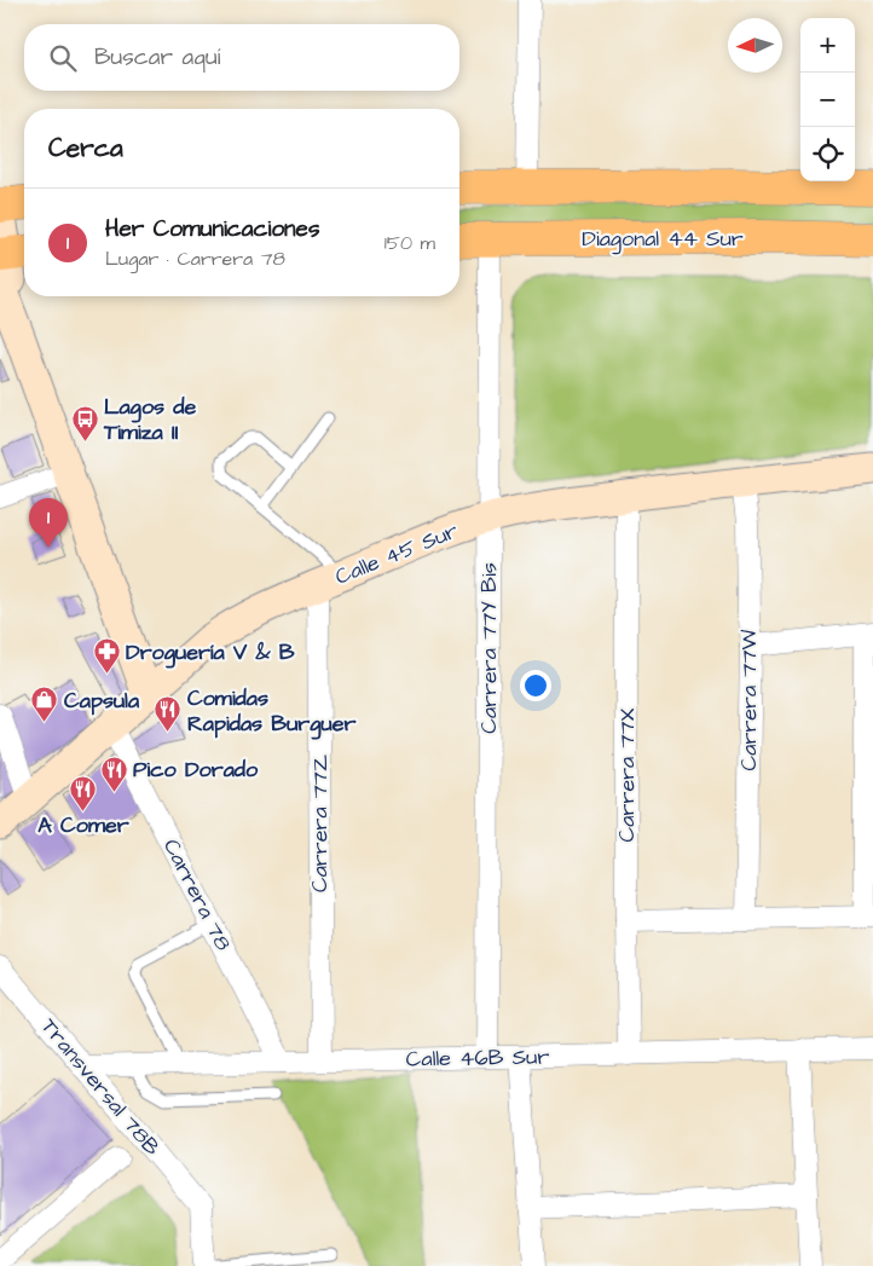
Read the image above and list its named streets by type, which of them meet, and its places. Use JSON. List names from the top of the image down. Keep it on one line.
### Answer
{"streets":{"main road":["Diagonal 44 Sur"],"street":["Calle 45 Sur","Carrera 77Y Bis","Carrera 77W","Carrera 77X","Carrera 77Z","Carrera 78","Calle 46B Sur","Transversal 78B"]},"crossings":[["Diagonal 44 Sur","Carrera 77Y Bis"],["Calle 45 Sur","Carrera 77Y Bis"],["Calle 45 Sur","Carrera 77W"],["Calle 45 Sur","Carrera 77X"],["Calle 45 Sur","Carrera 77Z"],["Calle 45 Sur","Carrera 78"],["Carrera 77Y Bis","Calle 46B Sur"],["Carrera 77X","Calle 46B Sur"],["Carrera 77Z","Calle 46B Sur"],["Carrera 78","Calle 46B Sur"],["Calle 46B Sur","Transversal 78B"]],"places":{"bus stop":["Lagos de Timiza II"],"pharmacy":["Droguería V & B"],"shop":["Capsula"],"restaurant":["Comidas Rapidas Burguer","Pico Dorado","A Comer"]},"north":"left","page":{"map_buttons":["+","−"],"search":"Buscar aquí","heading":"Cerca","list":[{"mark":"1","name":"Her Comunicaciones","note":"Lugar · Carrera 78","value":"150 m"}],"pins":"1"}}
